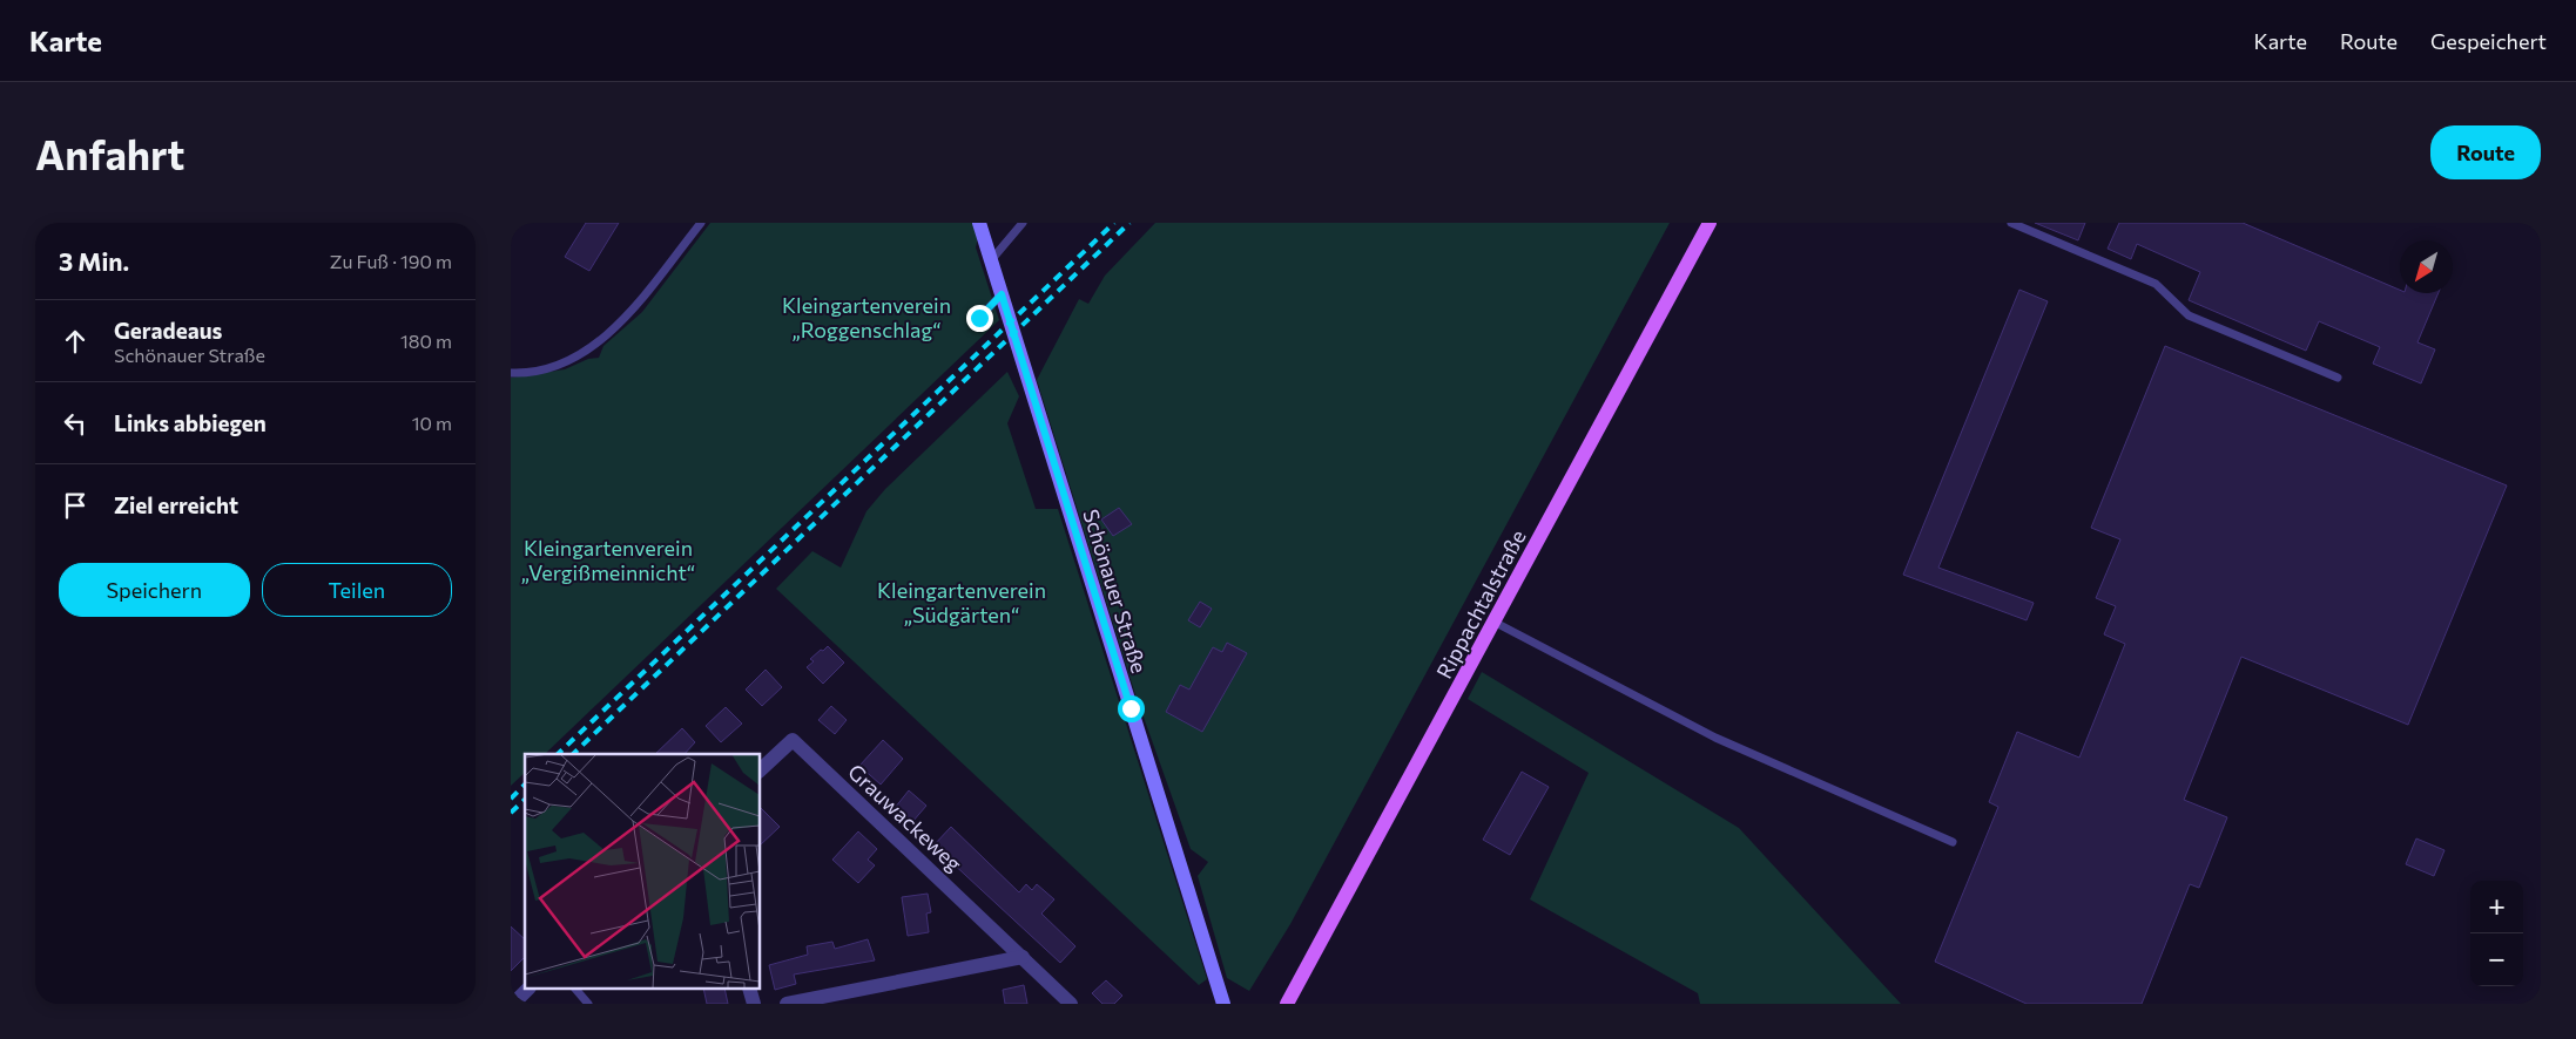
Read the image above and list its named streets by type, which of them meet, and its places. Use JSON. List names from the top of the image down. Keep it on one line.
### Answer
{"streets":{"main road":["Rippachtalstraße"],"street":["Schönauer Straße","Grauwackeweg"]},"parks":["Kleingartenverein „Roggenschlag“","Kleingartenverein „Vergißmeinnicht“","Kleingartenverein „Südgärten“"],"north":"bottom left","page":{"header":"Karte","nav":["Karte","Route","Gespeichert"],"buttons":["Route",["Speichern","Teilen"]],"title":"Anfahrt","heading":["3 Min.","Zu Fuß · 190 m"],"list":[["Geradeaus","Schönauer Straße","180 m"],["Links abbiegen","10 m"],"Ziel erreicht"],"map_buttons":["+","−"]}}
